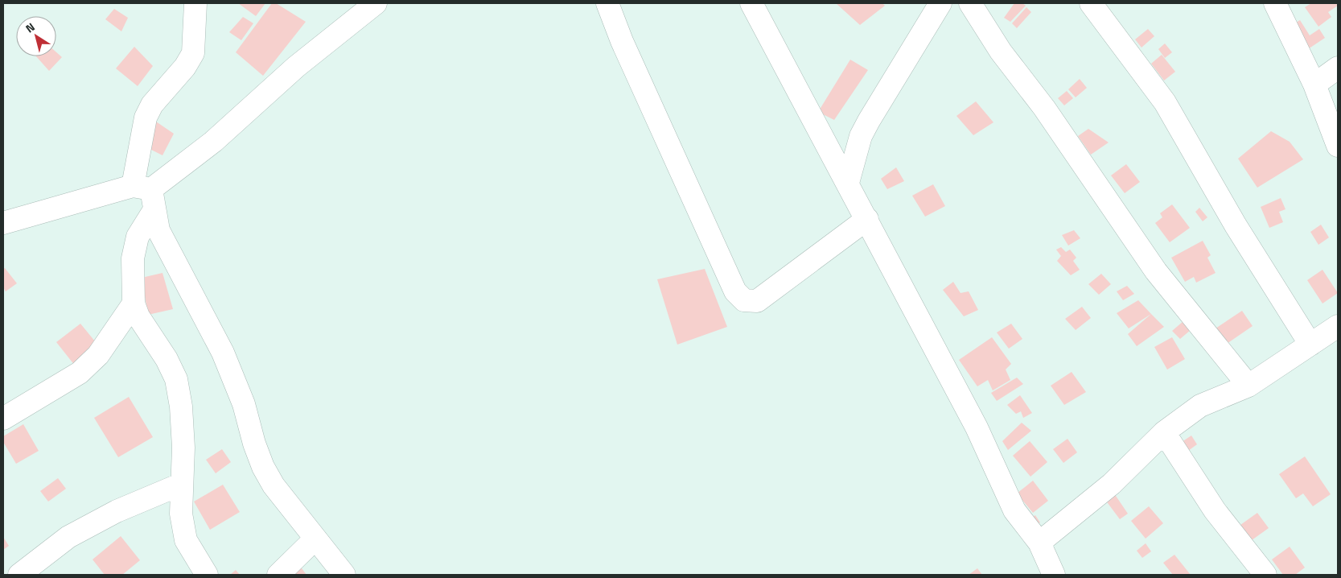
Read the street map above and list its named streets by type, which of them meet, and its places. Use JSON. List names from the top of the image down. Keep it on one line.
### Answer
{"north":"top left"}
